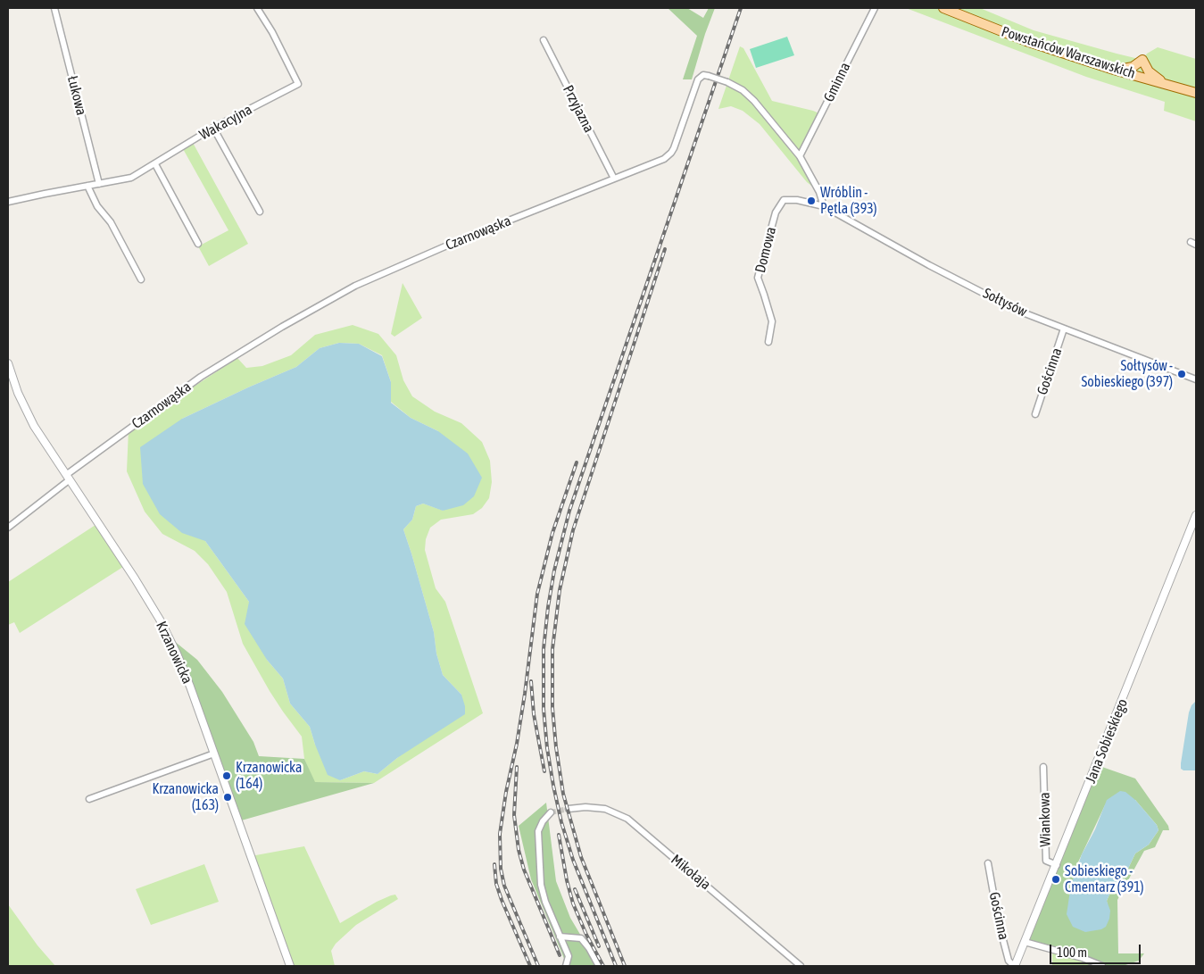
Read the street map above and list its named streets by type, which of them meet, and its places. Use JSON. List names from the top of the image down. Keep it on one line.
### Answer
{"streets":{"main road":["Powstańców Warszawskich"],"street":["Gminna","Łukowa","Przyjazna","Wakacyjna","Czarnowąska","Domowa","Sołtysów","Gościnna","Krzanowicka","Jana Sobieskiego","Wiankowa","Mikołaja"]},"crossings":[["Gminna","Czarnowąska"],["Łukowa","Wakacyjna"],["Przyjazna","Czarnowąska"],["Czarnowąska","Domowa"],["Czarnowąska","Sołtysów"],["Czarnowąska","Krzanowicka"],["Domowa","Sołtysów"],["Sołtysów","Gościnna"],["Gościnna","Jana Sobieskiego"],["Jana Sobieskiego","Wiankowa"]],"places":["Wróblin - Pętla (393)","Sołtysów - Sobieskiego (397)","Krzanowicka (164)","Krzanowicka (163)","Sobieskiego - Cmentarz (391)"],"scale_bar":"100 m"}
